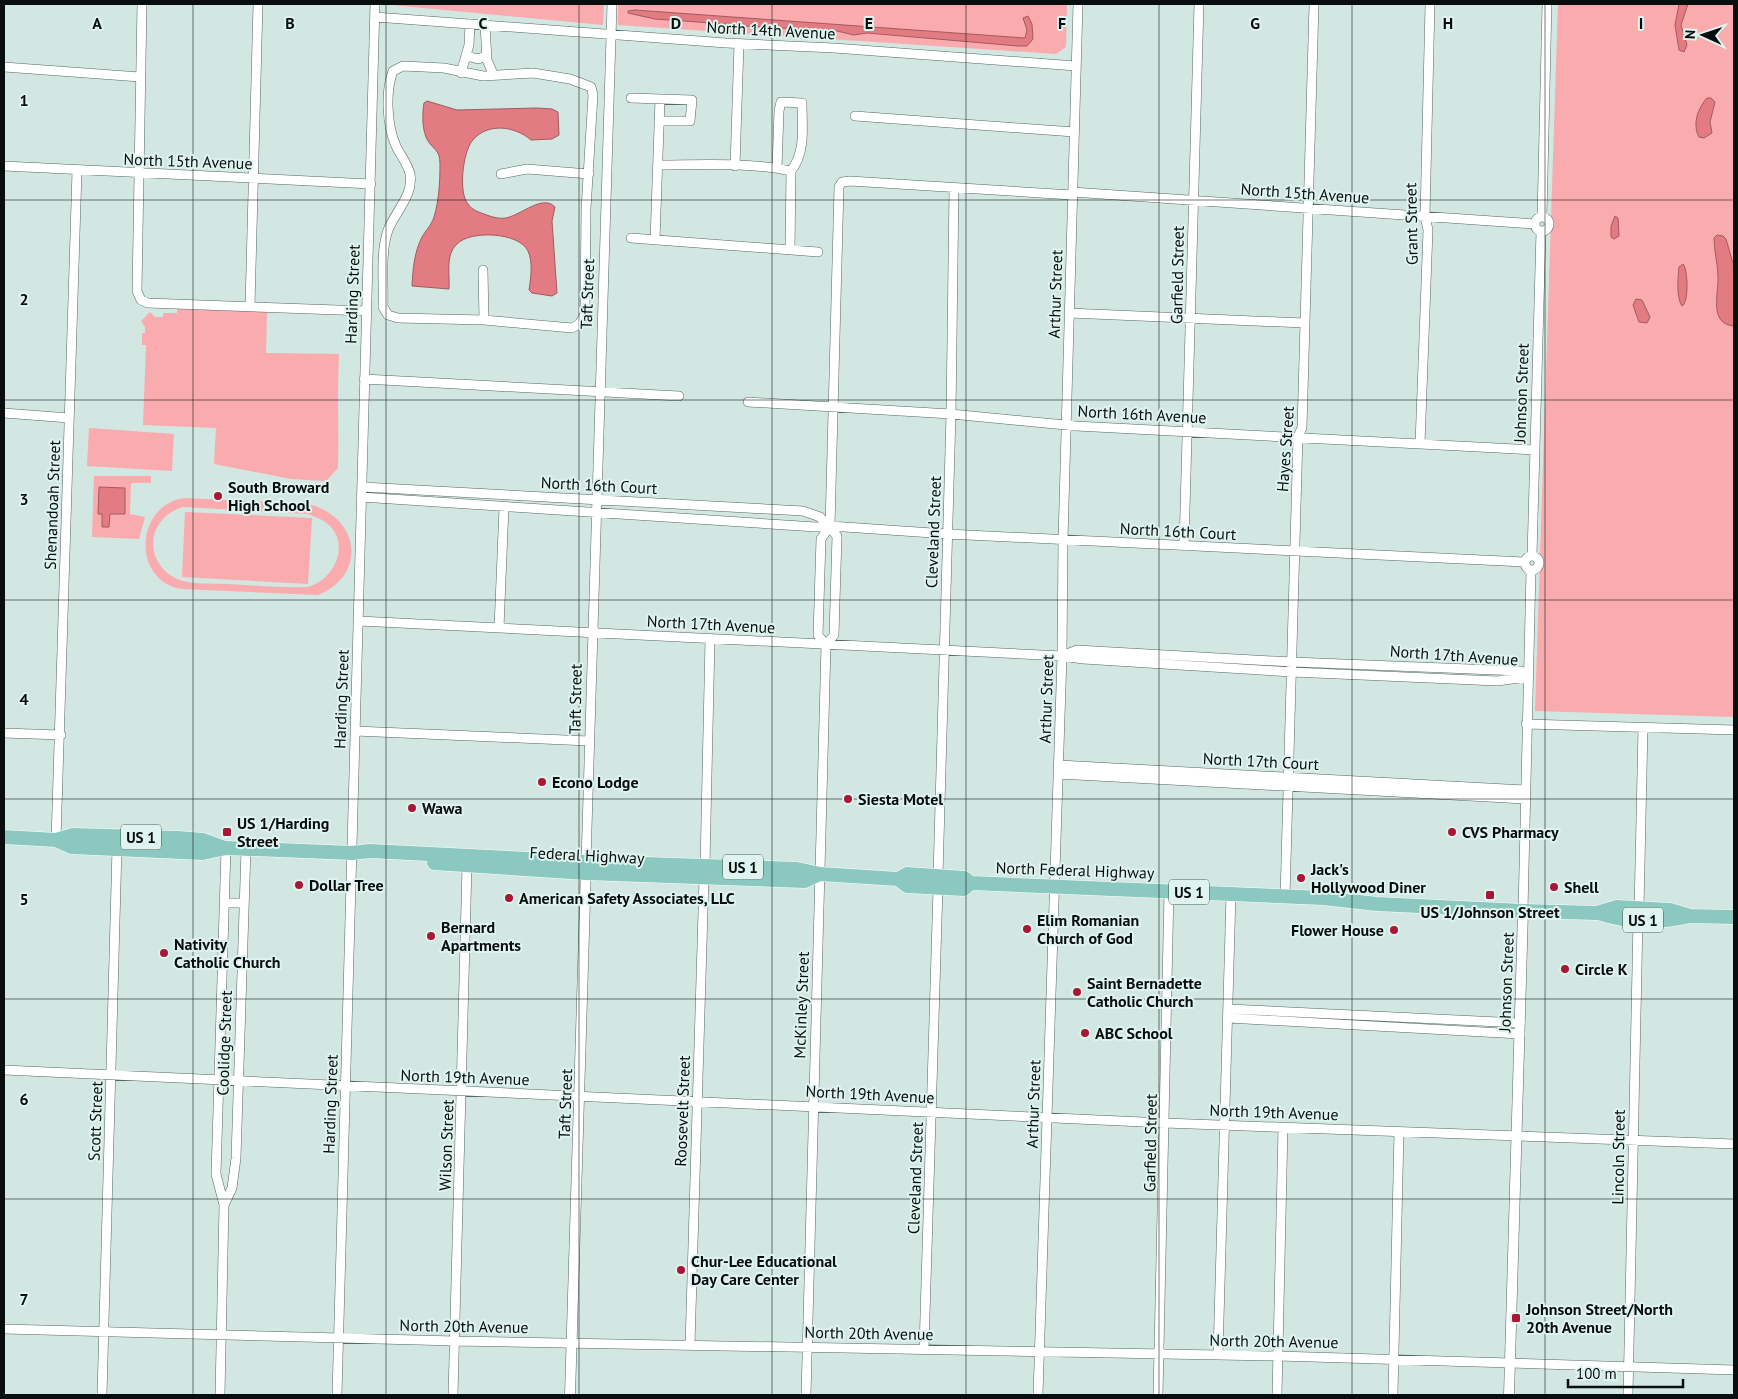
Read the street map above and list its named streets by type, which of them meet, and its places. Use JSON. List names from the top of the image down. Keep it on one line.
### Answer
{"streets":{"main road":["US 1","Federal Highway","North Federal Highway"],"street":["North 14th Avenue","North 15th Avenue","Grant Street","Garfield Street","Harding Street","Taft Street","Arthur Street","Johnson Street","North 16th Avenue","Hayes Street","North 16th Court","Shenandoah Street","Cleveland Street","North 17th Avenue","North 17th Court","McKinley Street","Coolidge Street","North 19th Avenue","Roosevelt Street","Scott Street","Wilson Street","Lincoln Street","North 20th Avenue"]},"crossings":[["North 14th Avenue","Harding Street"],["North 14th Avenue","Taft Street"],["North 14th Avenue","Arthur Street"],["North 15th Avenue","Grant Street"],["North 15th Avenue","Garfield Street"],["North 15th Avenue","Harding Street"],["North 15th Avenue","Arthur Street"],["North 15th Avenue","Johnson Street"],["North 15th Avenue","Hayes Street"],["North 15th Avenue","Shenandoah Street"],["North 15th Avenue","Cleveland Street"],["North 15th Avenue","McKinley Street"],["Grant Street","North 16th Avenue"],["Garfield Street","North 16th Avenue"],["Garfield Street","North 16th Court"],["Garfield Street","North Federal Highway"],["Garfield Street","North 19th Avenue"],["Garfield Street","North 20th Avenue"],["Harding Street","North 16th Court"],["Harding Street","North 17th Avenue"],["Harding Street","Federal Highway"],["Harding Street","North 19th Avenue"],["Harding Street","North 20th Avenue"],["Taft Street","North 16th Court"],["Taft Street","North 17th Avenue"],["Taft Street","Federal Highway"],["Taft Street","North 19th Avenue"],["Taft Street","North 20th Avenue"],["Arthur Street","North 16th Avenue"],["Arthur Street","North 16th Court"],["Arthur Street","North 17th Avenue"],["Arthur Street","North 17th Court"],["Arthur Street","North Federal Highway"],["Arthur Street","North 19th Avenue"],["Arthur Street","North 20th Avenue"],["Johnson Street","North 16th Avenue"],["Johnson Street","North 16th Court"],["Johnson Street","North 17th Avenue"],["Johnson Street","North 17th Court"],["Johnson Street","North Federal Highway"],["Johnson Street","North 19th Avenue"],["Johnson Street","North 20th Avenue"],["North 16th Avenue","Hayes Street"],["North 16th Avenue","Cleveland Street"],["North 16th Avenue","McKinley Street"],["Hayes Street","North 16th Court"],["Hayes Street","North 17th Avenue"],["Hayes Street","North 17th Court"],["Hayes Street","North Federal Highway"],["North 16th Court","Cleveland Street"],["North 16th Court","McKinley Street"],["Shenandoah Street","Federal Highway"],["Cleveland Street","North 17th Avenue"],["Cleveland Street","Federal Highway"],["Cleveland Street","North 19th Avenue"],["Cleveland Street","North 20th Avenue"],["North 17th Avenue","McKinley Street"],["North 17th Avenue","Roosevelt Street"],["Federal Highway","North Federal Highway"],["Federal Highway","McKinley Street"],["Federal Highway","Coolidge Street"],["Federal Highway","Roosevelt Street"],["Federal Highway","Scott Street"],["Federal Highway","Wilson Street"],["North Federal Highway","Lincoln Street"],["McKinley Street","North 19th Avenue"],["McKinley Street","North 20th Avenue"],["Coolidge Street","North 19th Avenue"],["Coolidge Street","North 20th Avenue"],["North 19th Avenue","Roosevelt Street"],["North 19th Avenue","Scott Street"],["North 19th Avenue","Wilson Street"],["North 19th Avenue","Lincoln Street"],["Roosevelt Street","North 20th Avenue"],["Scott Street","North 20th Avenue"],["Wilson Street","North 20th Avenue"],["Lincoln Street","North 20th Avenue"]],"places":{"other":["South Broward High School","Econo Lodge","Siesta Motel","Wawa","CVS Pharmacy","Jack's Hollywood Diner","Dollar Tree","Shell","American Safety Associates, LLC","Elim Romanian Church of God","Flower House","Bernard Apartments","Nativity Catholic Church","Circle K","Saint Bernadette Catholic Church","ABC School","Chur-Lee Educational Day Care Center"],"transit":["US 1/Harding Street","US 1/Johnson Street","Johnson Street/North 20th Avenue"]},"scale_bar":"100 m","north":"left","grid":{"columns":["A","B","C","D","E","F","G","H","I"],"rows":["1","2","3","4","5","6","7"]}}
